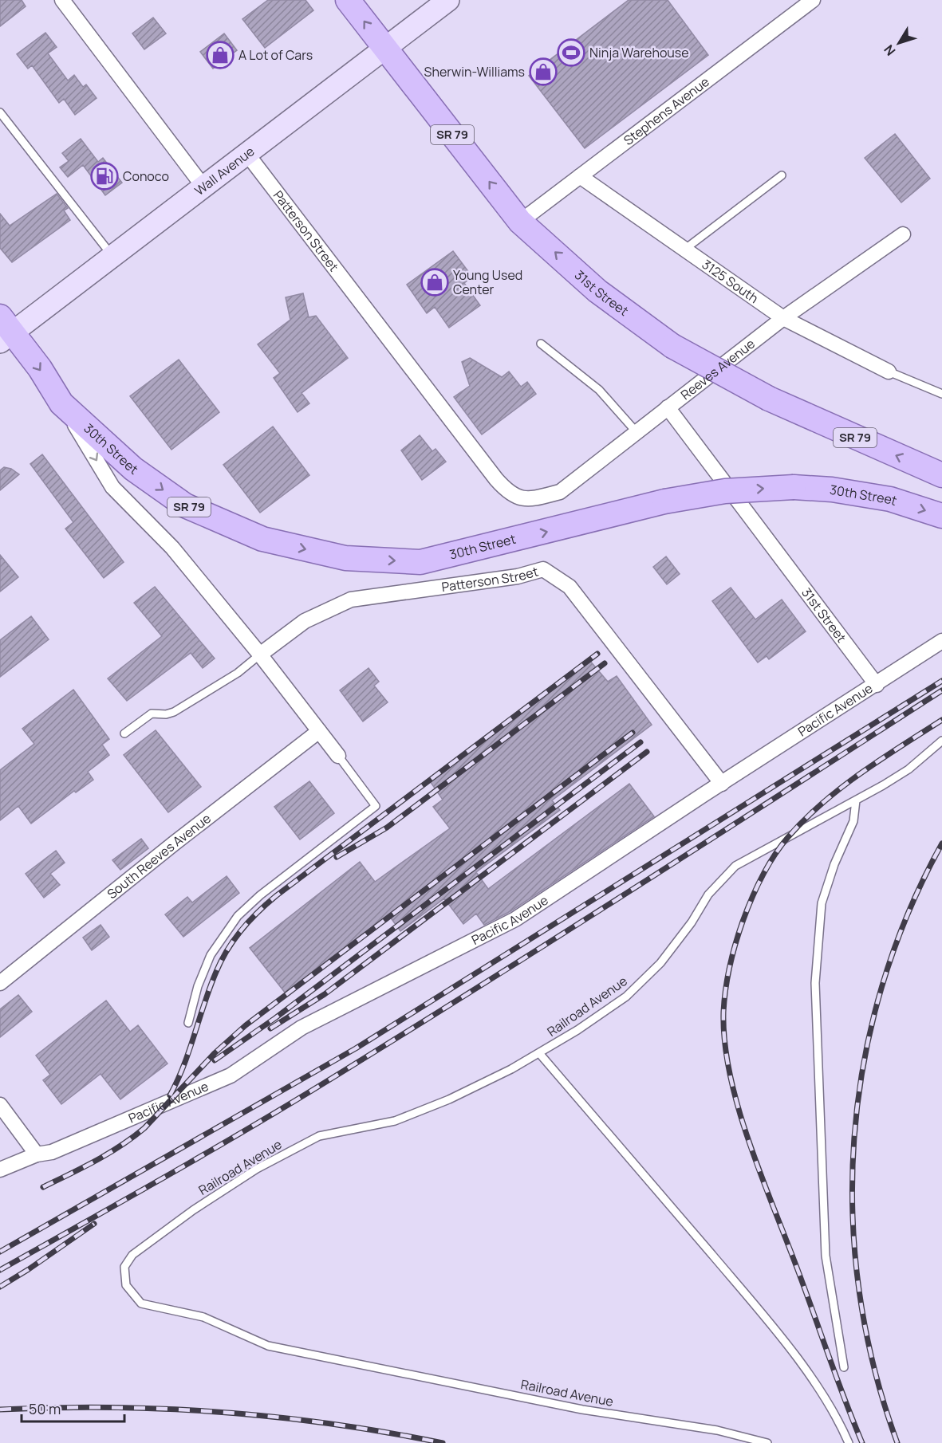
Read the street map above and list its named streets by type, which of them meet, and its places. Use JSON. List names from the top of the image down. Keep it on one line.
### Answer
{"streets":{"main road":["SR 79","Wall Avenue","31st Street","30th Street"],"street":["Stephens Avenue","Patterson Street","3125 South","Reeves Avenue","Pacific Avenue","South Reeves Avenue"],"lane":["Railroad Avenue"]},"crossings":[["Stephens Avenue","3125 South"],["Stephens Avenue","31st Street"],["Wall Avenue","Patterson Street"],["Wall Avenue","31st Street"],["Wall Avenue","30th Street"],["Patterson Street","Reeves Avenue"],["Patterson Street","30th Street"],["Patterson Street","Pacific Avenue"],["3125 South","Reeves Avenue"],["31st Street","Reeves Avenue"],["31st Street","Pacific Avenue"],["30th Street","South Reeves Avenue"]],"one_way":["31st Street","30th Street"],"places":{"sports":["Ninja Warehouse"],"shop":["A Lot of Cars","Sherwin-Williams","Young Used Center"],"fuel station":["Conoco"]},"scale_bar":"50 m","north":"bottom left"}
